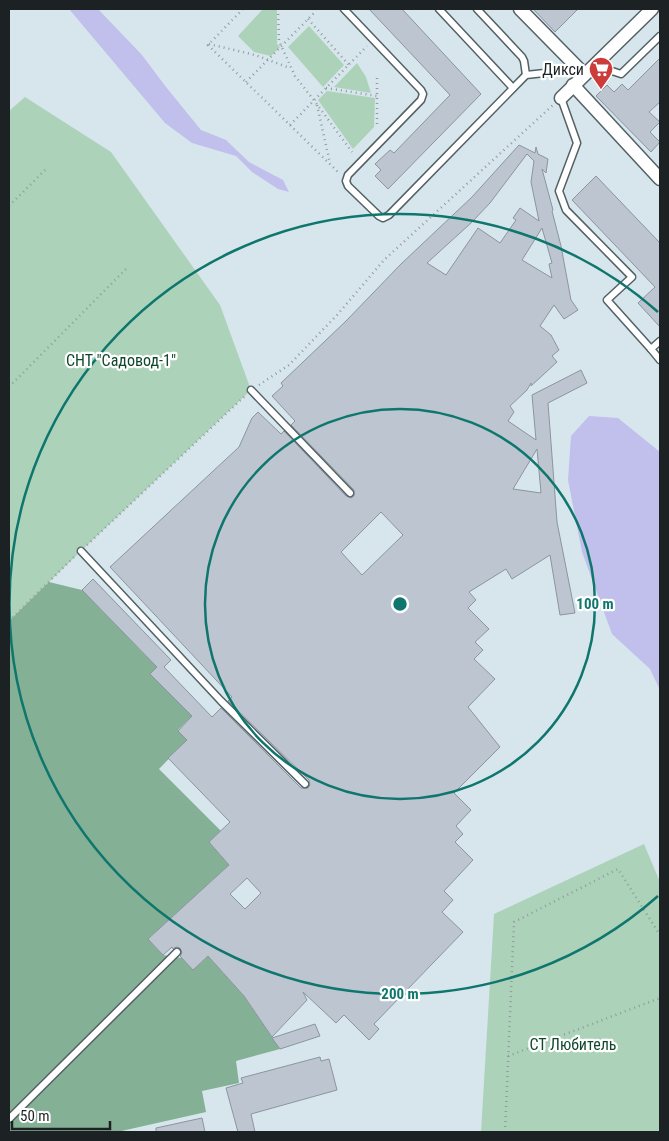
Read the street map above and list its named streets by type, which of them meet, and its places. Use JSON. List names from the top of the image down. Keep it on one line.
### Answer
{"parks":["СНТ \"Садовод-1\"","СТ Любитель"],"places":{"supermarket":["Дикси"]},"scale_bar":"50 m","rings":["100 m","200 m"]}
